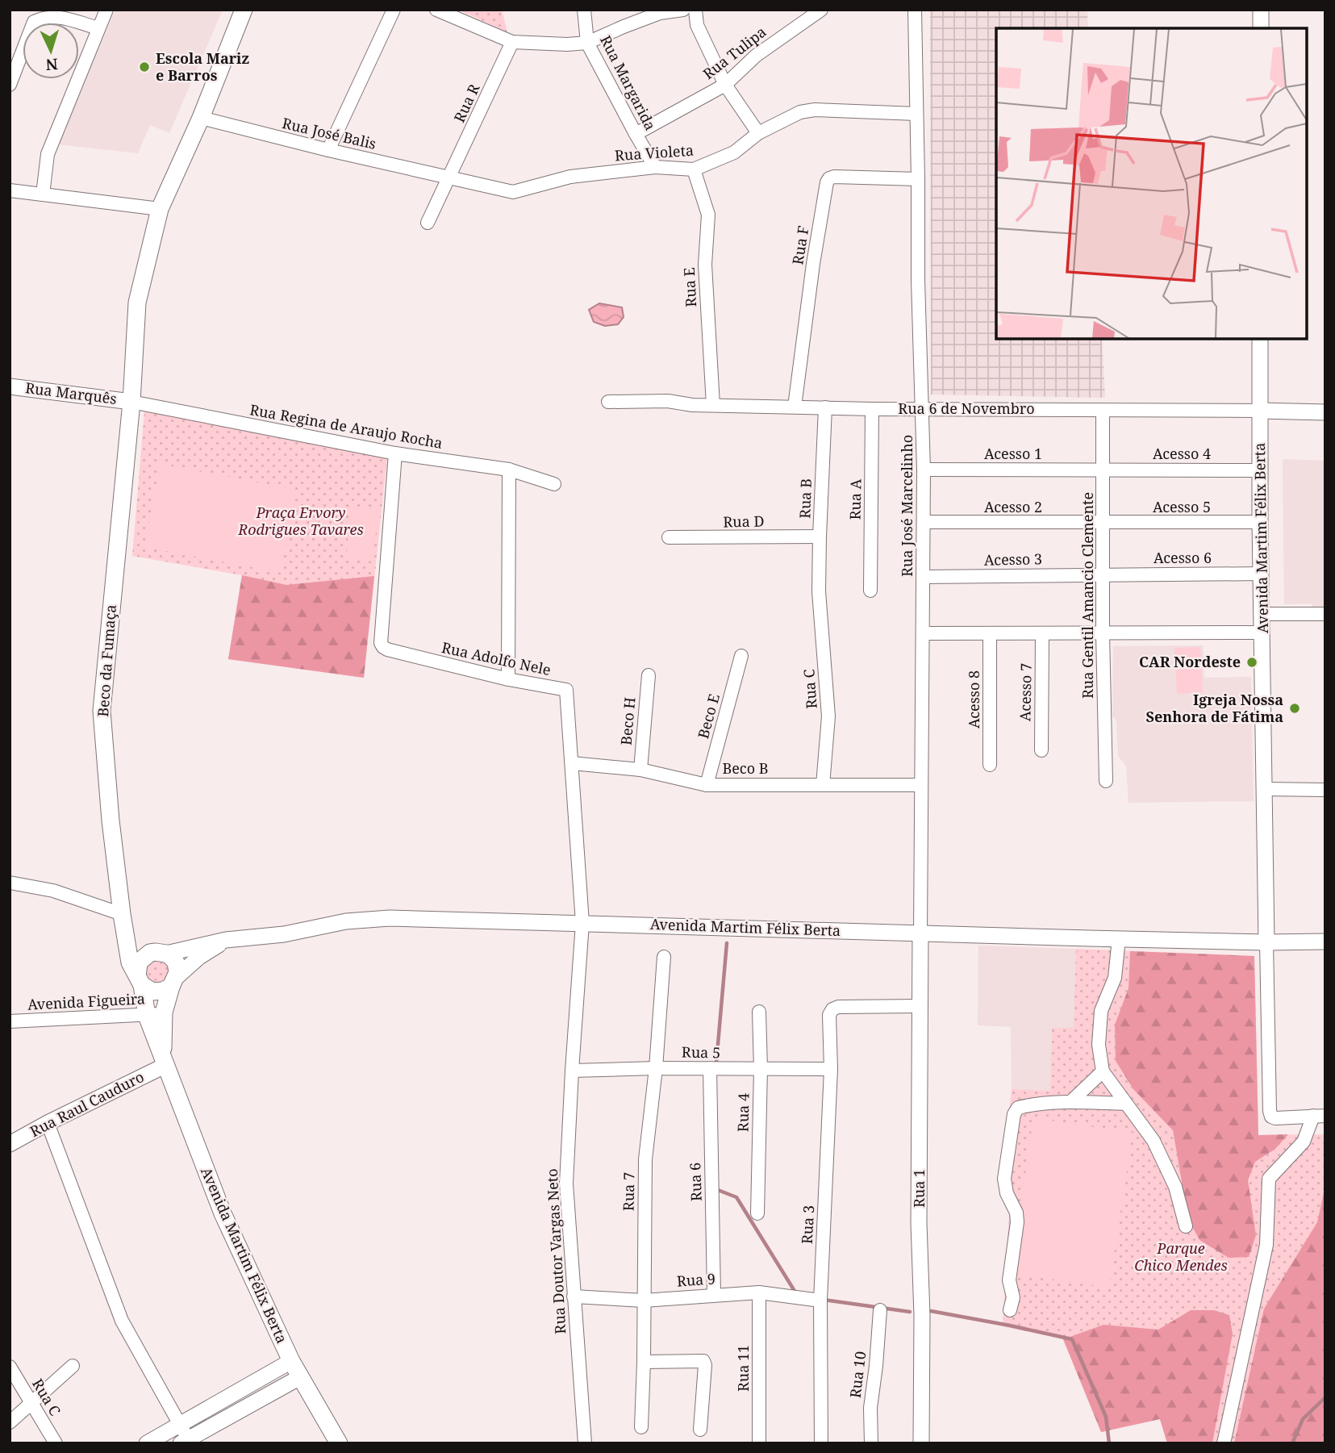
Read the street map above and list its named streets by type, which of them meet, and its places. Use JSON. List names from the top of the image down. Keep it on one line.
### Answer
{"streets":{"main road":["Avenida Martim Félix Berta","Beco da Fumaça"],"street":["Rua Tulipa","Rua Margarida","Rua R","Rua José Balis","Rua Violeta","Rua F","Rua E","Rua Marquês","Rua 6 de Novembro","Rua Regina de Araujo Rocha","Acesso 1","Acesso 4","Rua B","Rua A","Rua José Marcelinho","Acesso 2","Acesso 5","Rua D","Acesso 6","Acesso 3","Rua Gentil Amancio Clemente","Rua Adolfo Nele","Rua C","Acesso 7","Acesso 8","Beco E","Beco H","Beco B","Avenida Figueira","Rua 5","Rua Raul Cauduro","Rua 4","Rua 6","Rua 1","Rua 7","Rua 3","Rua Doutor Vargas Neto","Rua 9","Rua 11","Rua 10"]},"crossings":[["Rua Tulipa","Rua Margarida"],["Rua Margarida","Rua Violeta"],["Rua R","Rua José Balis"],["Rua R","Rua Violeta"],["Rua José Balis","Rua Violeta"],["Rua José Balis","Beco da Fumaça"],["Rua Violeta","Rua E"],["Rua Violeta","Rua José Marcelinho"],["Rua F","Rua 6 de Novembro"],["Rua F","Rua José Marcelinho"],["Rua E","Rua 6 de Novembro"],["Rua Marquês","Rua Regina de Araujo Rocha"],["Rua Marquês","Beco da Fumaça"],["Rua 6 de Novembro","Rua B"],["Rua 6 de Novembro","Rua A"],["Rua 6 de Novembro","Rua José Marcelinho"],["Rua 6 de Novembro","Avenida Martim Félix Berta"],["Rua 6 de Novembro","Rua Gentil Amancio Clemente"],["Rua Regina de Araujo Rocha","Rua Adolfo Nele"],["Rua Regina de Araujo Rocha","Beco da Fumaça"],["Acesso 1","Acesso 4"],["Acesso 1","Rua José Marcelinho"],["Acesso 1","Rua Gentil Amancio Clemente"],["Acesso 4","Avenida Martim Félix Berta"],["Acesso 4","Rua Gentil Amancio Clemente"],["Rua B","Rua D"],["Rua B","Rua C"],["Rua José Marcelinho","Acesso 2"],["Rua José Marcelinho","Avenida Martim Félix Berta"],["Rua José Marcelinho","Acesso 3"],["Rua José Marcelinho","Beco B"],["Rua José Marcelinho","Rua 1"],["Acesso 2","Acesso 5"],["Acesso 2","Rua Gentil Amancio Clemente"],["Acesso 5","Avenida Martim Félix Berta"],["Acesso 5","Rua Gentil Amancio Clemente"],["Avenida Martim Félix Berta","Acesso 6"],["Avenida Martim Félix Berta","Rua Adolfo Nele"],["Avenida Martim Félix Berta","Beco da Fumaça"],["Avenida Martim Félix Berta","Avenida Figueira"],["Avenida Martim Félix Berta","Rua Raul Cauduro"],["Avenida Martim Félix Berta","Rua 1"],["Avenida Martim Félix Berta","Rua Doutor Vargas Neto"],["Acesso 6","Acesso 3"],["Acesso 6","Rua Gentil Amancio Clemente"],["Acesso 3","Rua Gentil Amancio Clemente"],["Rua Adolfo Nele","Beco B"],["Rua Adolfo Nele","Rua Doutor Vargas Neto"],["Rua C","Beco B"],["Beco E","Beco B"],["Beco H","Beco B"],["Rua 5","Rua 4"],["Rua 5","Rua 6"],["Rua 5","Rua 7"],["Rua 5","Rua 3"],["Rua 5","Rua Doutor Vargas Neto"],["Rua 6","Rua 9"],["Rua 1","Rua 3"],["Rua 7","Rua 9"],["Rua 3","Rua 9"],["Rua Doutor Vargas Neto","Rua 9"],["Rua 9","Rua 11"]],"parks":["Praça Ervory Rodrigues Tavares","Parque Chico Mendes"],"places":["Escola Mariz e Barros","CAR Nordeste","Igreja Nossa Senhora de Fátima"],"north":"bottom"}
